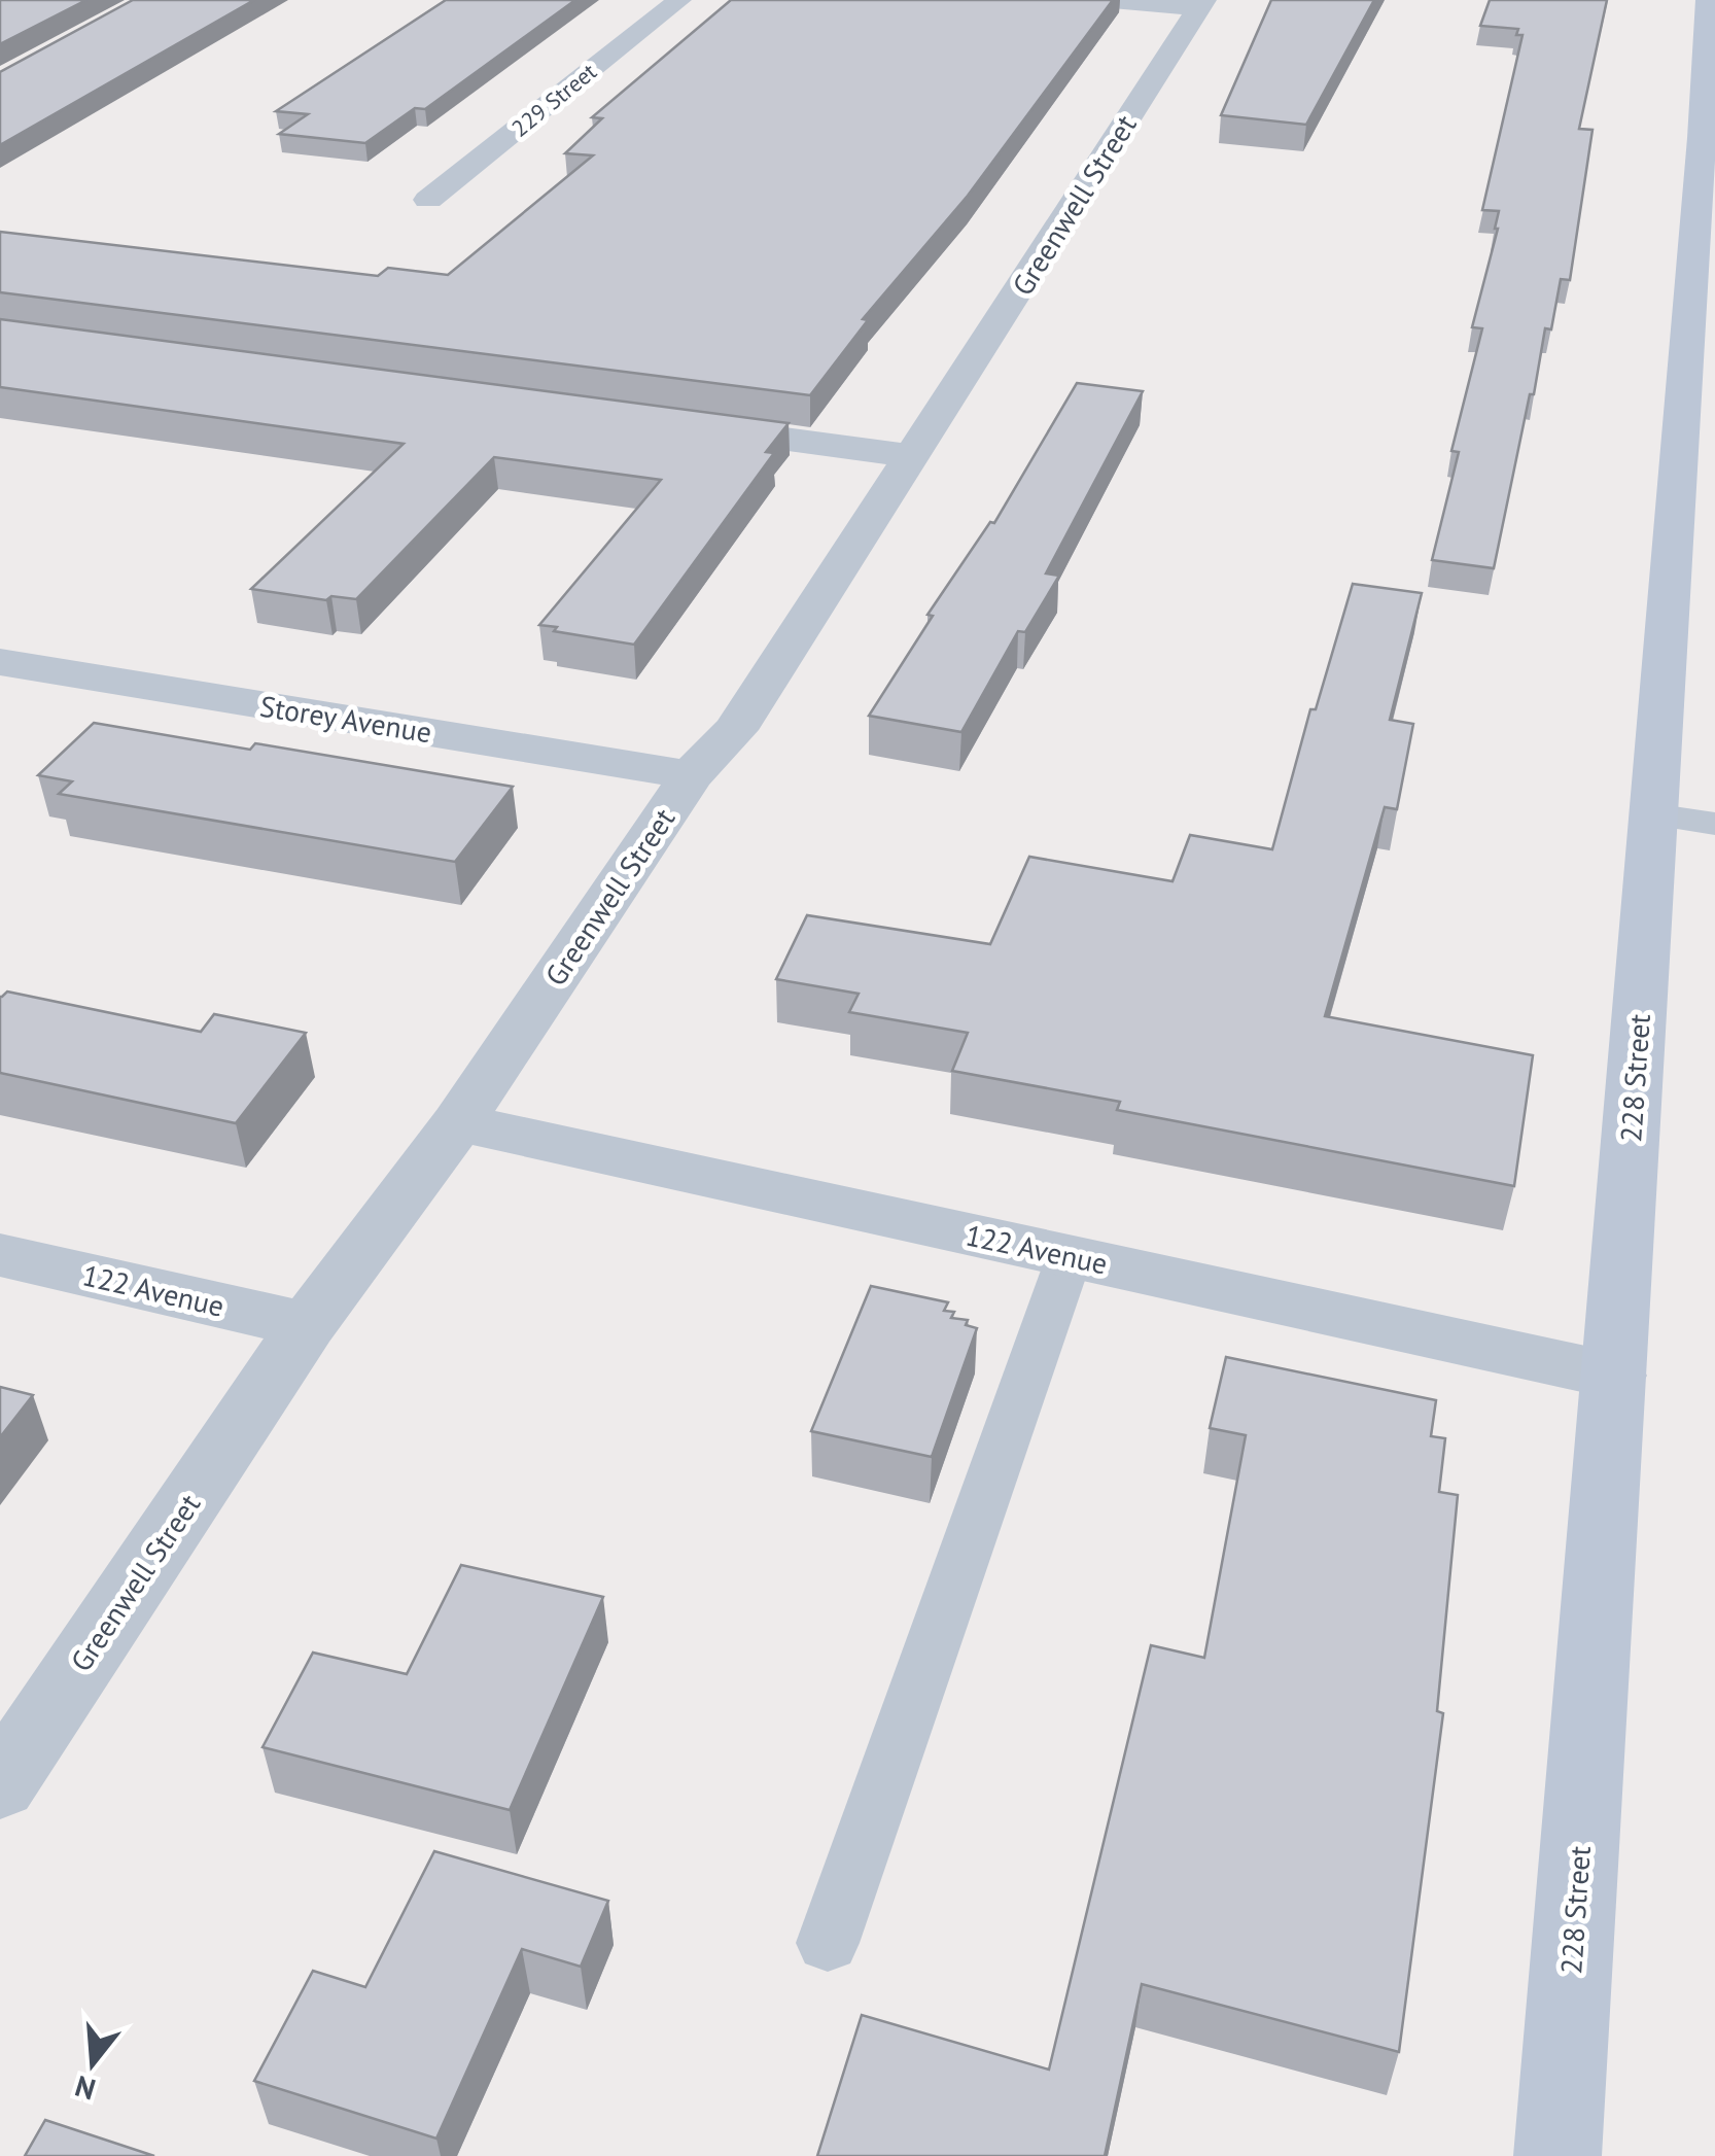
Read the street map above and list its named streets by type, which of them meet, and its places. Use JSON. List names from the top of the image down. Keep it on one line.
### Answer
{"streets":{"street":["229 Street","Greenwell Street","Storey Avenue","228 Street","122 Avenue"]},"crossings":[["Greenwell Street","Storey Avenue"],["Greenwell Street","122 Avenue"],["228 Street","122 Avenue"]],"north":"bottom"}
